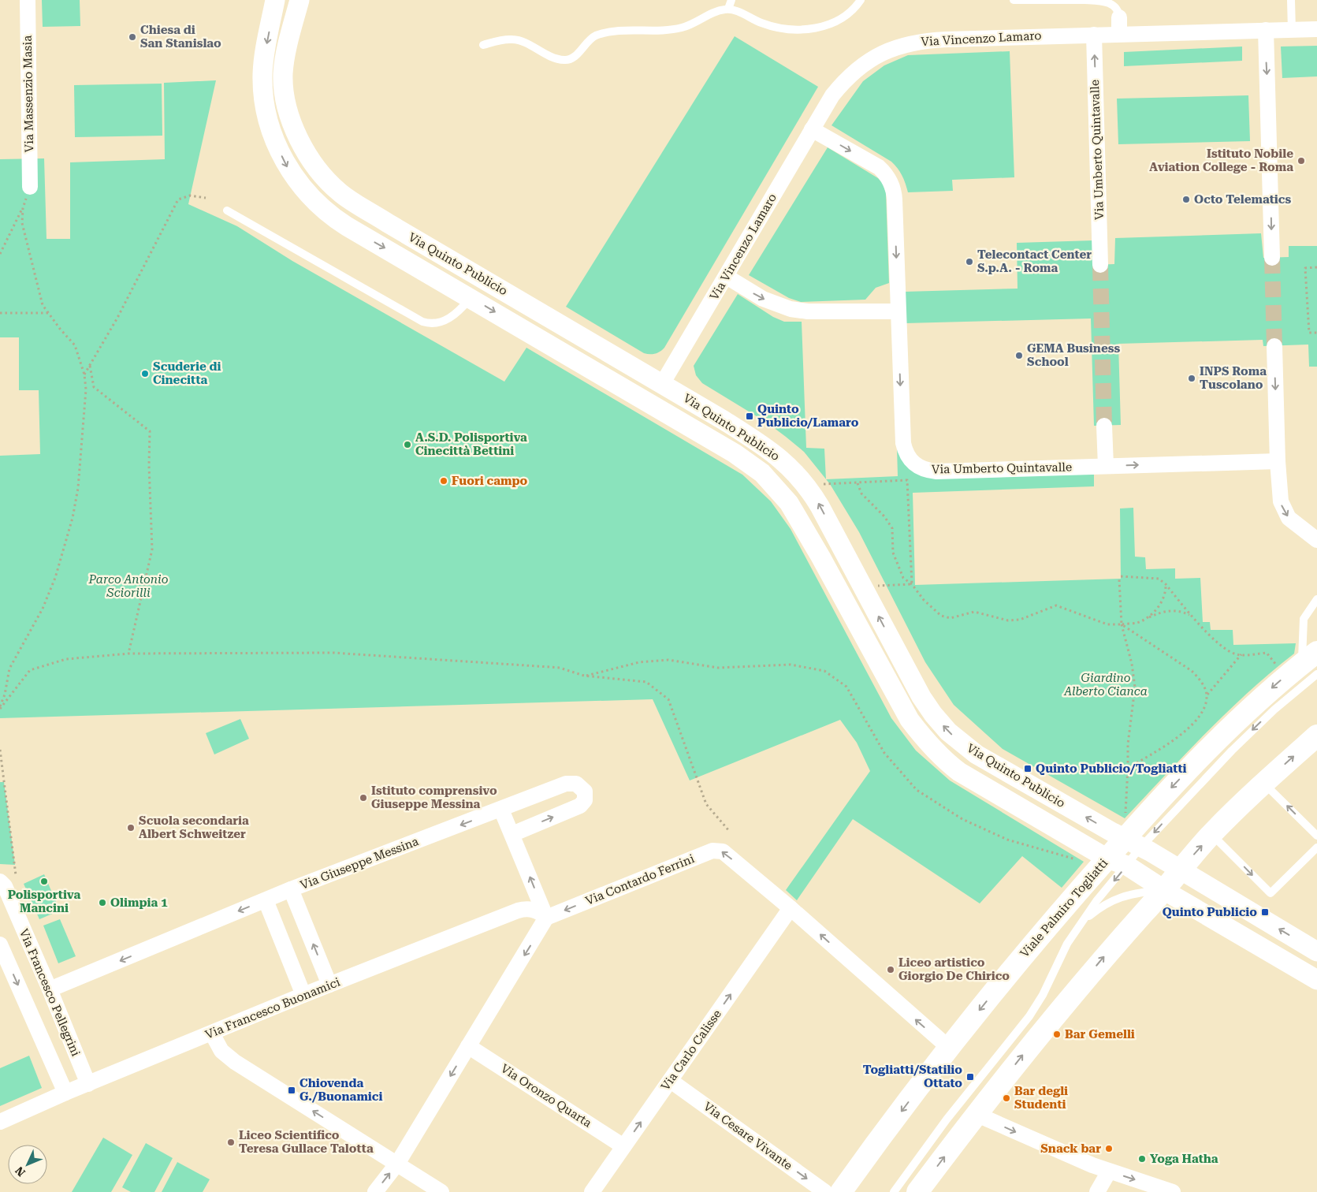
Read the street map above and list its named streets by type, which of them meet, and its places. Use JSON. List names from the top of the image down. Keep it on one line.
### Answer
{"streets":{"main road":["Viale Palmiro Togliatti"],"street":["Via Vincenzo Lamaro","Via Massenzio Masia","Via Umberto Quintavalle","Via Quinto Publicio","Via Giuseppe Messina","Via Contardo Ferrini","Via Francesco Pellegrini","Via Francesco Buonamici","Via Carlo Calisse","Via Oronzo Quarta","Via Cesare Vivante"]},"crossings":[["Via Vincenzo Lamaro","Via Umberto Quintavalle"],["Via Vincenzo Lamaro","Via Quinto Publicio"],["Via Quinto Publicio","Viale Palmiro Togliatti"],["Via Giuseppe Messina","Via Francesco Pellegrini"],["Via Contardo Ferrini","Viale Palmiro Togliatti"],["Via Contardo Ferrini","Via Francesco Buonamici"],["Via Contardo Ferrini","Via Carlo Calisse"],["Via Francesco Pellegrini","Via Francesco Buonamici"],["Via Carlo Calisse","Via Oronzo Quarta"],["Via Carlo Calisse","Via Cesare Vivante"]],"one_way":["Via Contardo Ferrini","Via Carlo Calisse","Via Cesare Vivante"],"parks":["Parco Antonio Sciorilli","Giardino Alberto Cianca"],"places":{"other":["Chiesa di San Stanislao","Istituto Nobile Aviation College - Roma","Octo Telematics","Telecontact Center S.p.A. - Roma","GEMA Business School","Scuderie di Cinecitta","INPS Roma Tuscolano","A.S.D. Polisportiva Cinecittà Bettini","Fuori campo","Istituto comprensivo Giuseppe Messina","Scuola secondaria Albert Schweitzer","Polisportiva Mancini","Olimpia 1","Liceo artistico Giorgio De Chirico","Bar Gemelli","Bar degli Studenti","Liceo Scientifico Teresa Gullace Talotta","Snack bar","Yoga Hatha"],"transit":["Quinto Publicio/Lamaro","Quinto Publicio/Togliatti","Quinto Publicio","Togliatti/Statilio Ottato","Chiovenda G./Buonamici"]},"north":"bottom left"}
